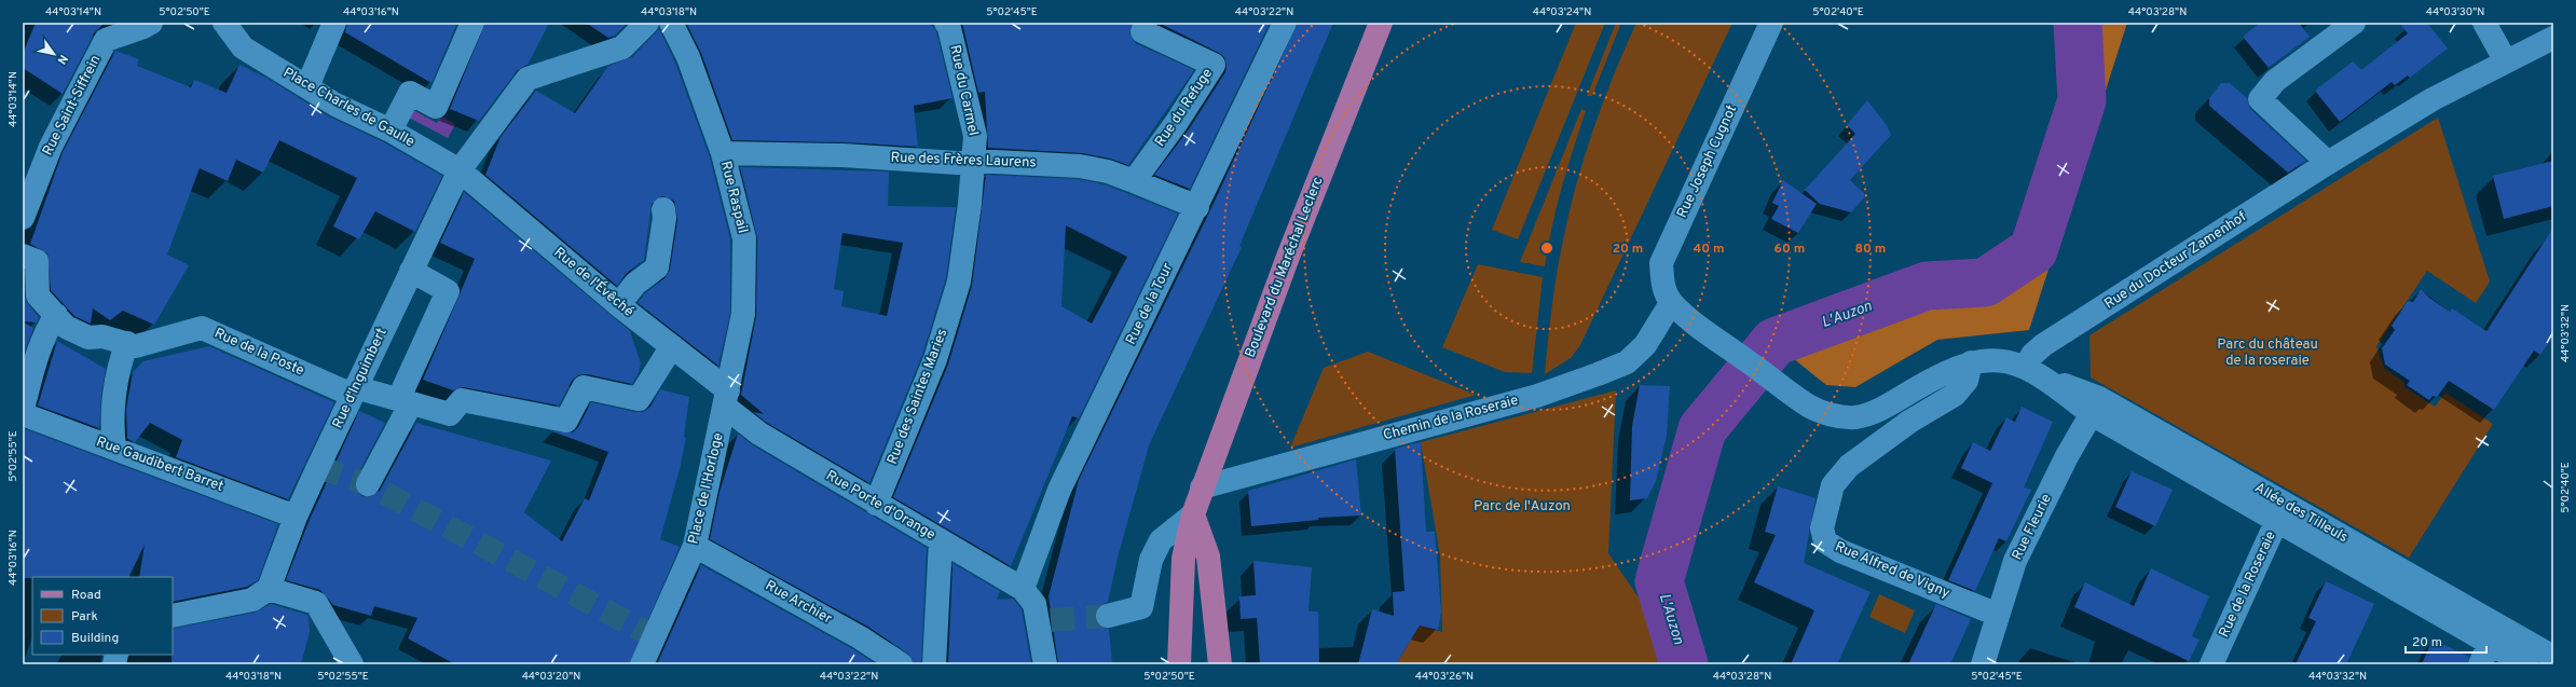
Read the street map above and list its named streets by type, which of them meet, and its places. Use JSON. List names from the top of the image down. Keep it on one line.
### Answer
{"streets":{"main road":["Boulevard du Maréchal Leclerc"],"street":["Rue du Carmel","Rue Saint-Siffrein","Place Charles de Gaulle","Rue du Refuge","Rue des Frères Laurens","Rue Joseph Cugnot","Rue Raspail","Rue du Docteur Zamenhof","Rue de l'Évêché","Rue de la Tour","Rue de la Poste","Rue d'Inguimbert","Rue des Saintes Maries","Chemin de la Roseraie","Rue Gaudibert Barret","Place de l'Horloge","Rue Porte d'Orange","Allée des Tilleuls","Rue Fleurie","Rue Alfred de Vigny","Rue de la Roseraie","Rue Archier"]},"crossings":[["Rue du Carmel","Rue des Frères Laurens"],["Rue du Carmel","Rue des Saintes Maries"],["Place Charles de Gaulle","Rue de l'Évêché"],["Place Charles de Gaulle","Rue d'Inguimbert"],["Rue du Refuge","Rue des Frères Laurens"],["Rue des Frères Laurens","Rue Raspail"],["Rue des Frères Laurens","Rue de la Tour"],["Rue des Frères Laurens","Rue des Saintes Maries"],["Rue Joseph Cugnot","Chemin de la Roseraie"],["Rue Raspail","Rue de l'Évêché"],["Rue Raspail","Place de l'Horloge"],["Rue Raspail","Rue Porte d'Orange"],["Rue du Docteur Zamenhof","Allée des Tilleuls"],["Boulevard du Maréchal Leclerc","Chemin de la Roseraie"],["Rue de l'Évêché","Rue de la Poste"],["Rue de l'Évêché","Rue d'Inguimbert"],["Rue de l'Évêché","Place de l'Horloge"],["Rue de l'Évêché","Rue Porte d'Orange"],["Rue de la Tour","Rue Porte d'Orange"],["Rue de la Poste","Rue d'Inguimbert"],["Rue d'Inguimbert","Rue Gaudibert Barret"],["Rue des Saintes Maries","Rue Porte d'Orange"],["Place de l'Horloge","Rue Porte d'Orange"],["Place de l'Horloge","Rue Archier"],["Allée des Tilleuls","Rue Fleurie"],["Allée des Tilleuls","Rue de la Roseraie"],["Rue Fleurie","Rue Alfred de Vigny"]],"water":["L'Auzon"],"parks":["Parc du château de la roseraie","Parc de l'Auzon"],"legend":["Road","Park","Building"],"scale_bar":"20 m","north":"bottom right","coordinates":["44°03'14\"N","5°02'50\"E","44°03'16\"N","44°03'18\"N","5°02'45\"E","44°03'22\"N","44°03'24\"N","5°02'40\"E","44°03'28\"N","44°03'30\"N","44°03'32\"N","5°02'55\"E","44°03'20\"N","44°03'26\"N"],"rings":["20 m","40 m","60 m","80 m"]}
